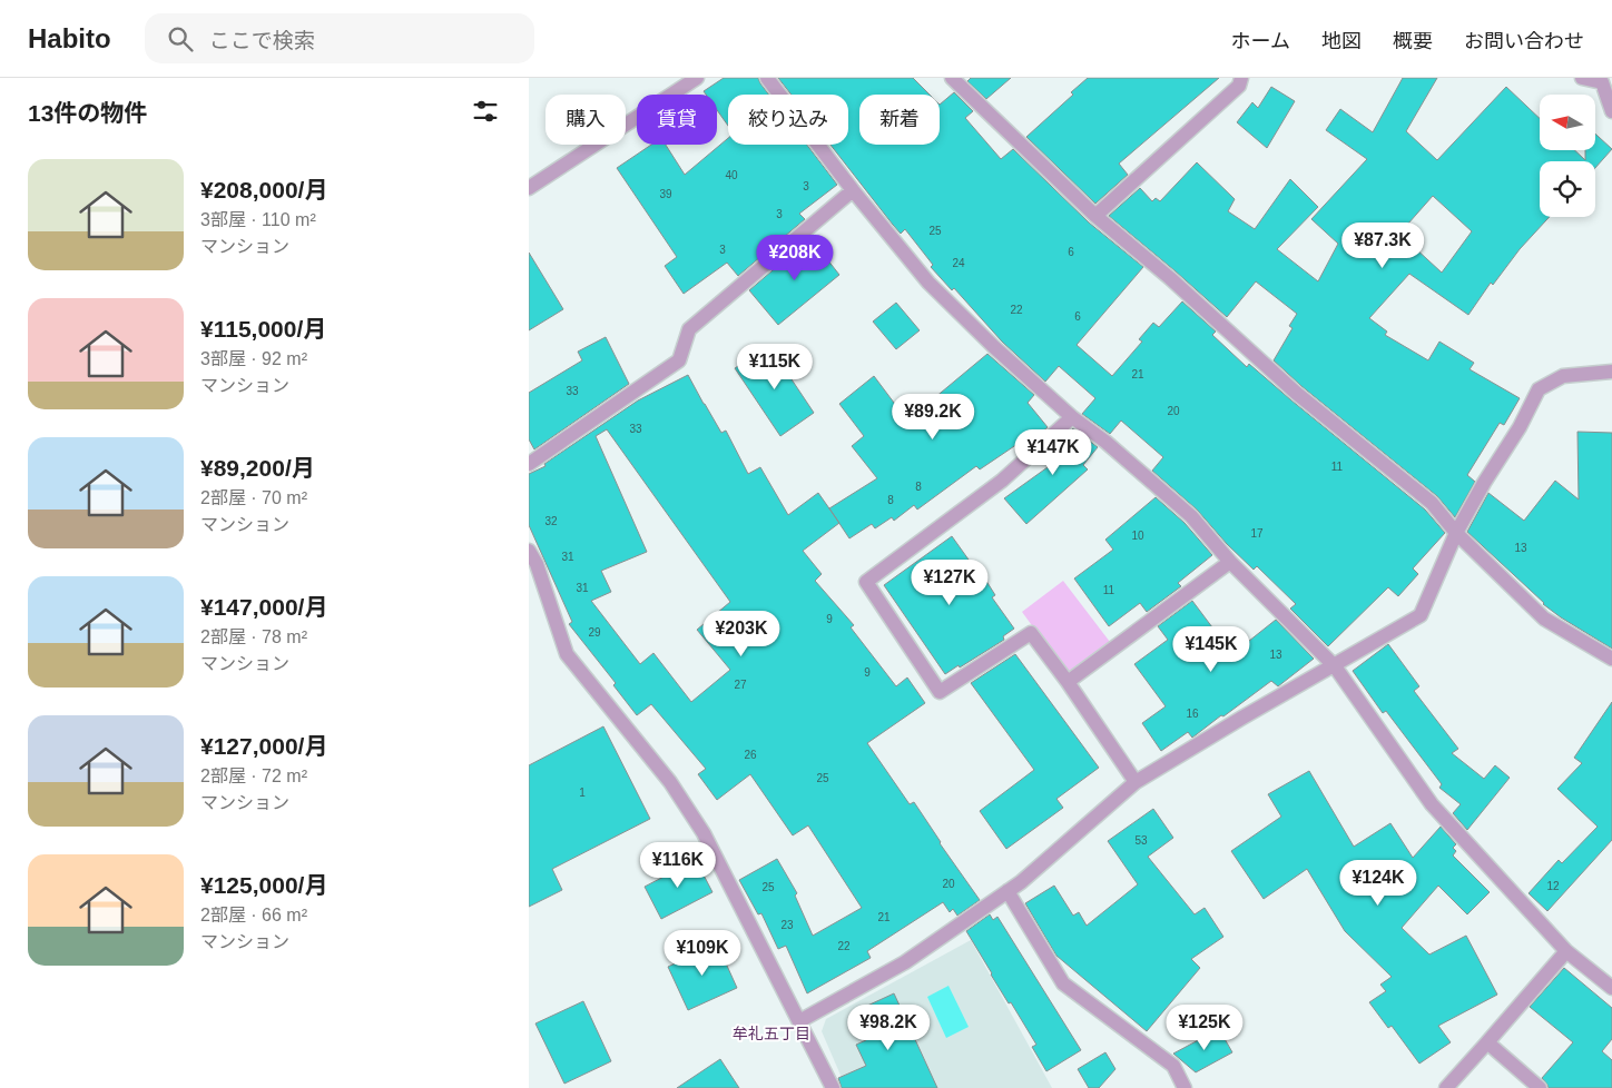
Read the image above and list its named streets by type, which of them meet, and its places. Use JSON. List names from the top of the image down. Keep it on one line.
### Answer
{"districts":["牟礼五丁目"],"house_numbers":["40","3","39","3","25","3","6","24","22","6","21","33","20","33","11","8","8","32","17","10","13","31","31","11","9","29","13","9","27","16","26","25","1","53","20","12","25","21","23","22"],"north":"left","page":{"header":"Habito","search":"ここで検索","nav":["ホーム","地図","概要","お問い合わせ"],"heading":"13件の物件","chip":["購入","賃貸","絞り込み","新着"],"list":[{"name":"¥208,000/月","note":"3部屋 · 110 m² · マンション"},{"name":"¥115,000/月","note":"3部屋 · 92 m² · マンション"},{"name":"¥89,200/月","note":"2部屋 · 70 m² · マンション"},{"name":"¥147,000/月","note":"2部屋 · 78 m² · マンション"},{"name":"¥127,000/月","note":"2部屋 · 72 m² · マンション"},{"name":"¥125,000/月","note":"2部屋 · 66 m² · マンション"}],"price":["¥87.3K","¥208K","¥115K","¥89.2K","¥147K","¥127K","¥203K","¥145K","¥116K","¥124K","¥109K","¥98.2K","¥125K"]}}
